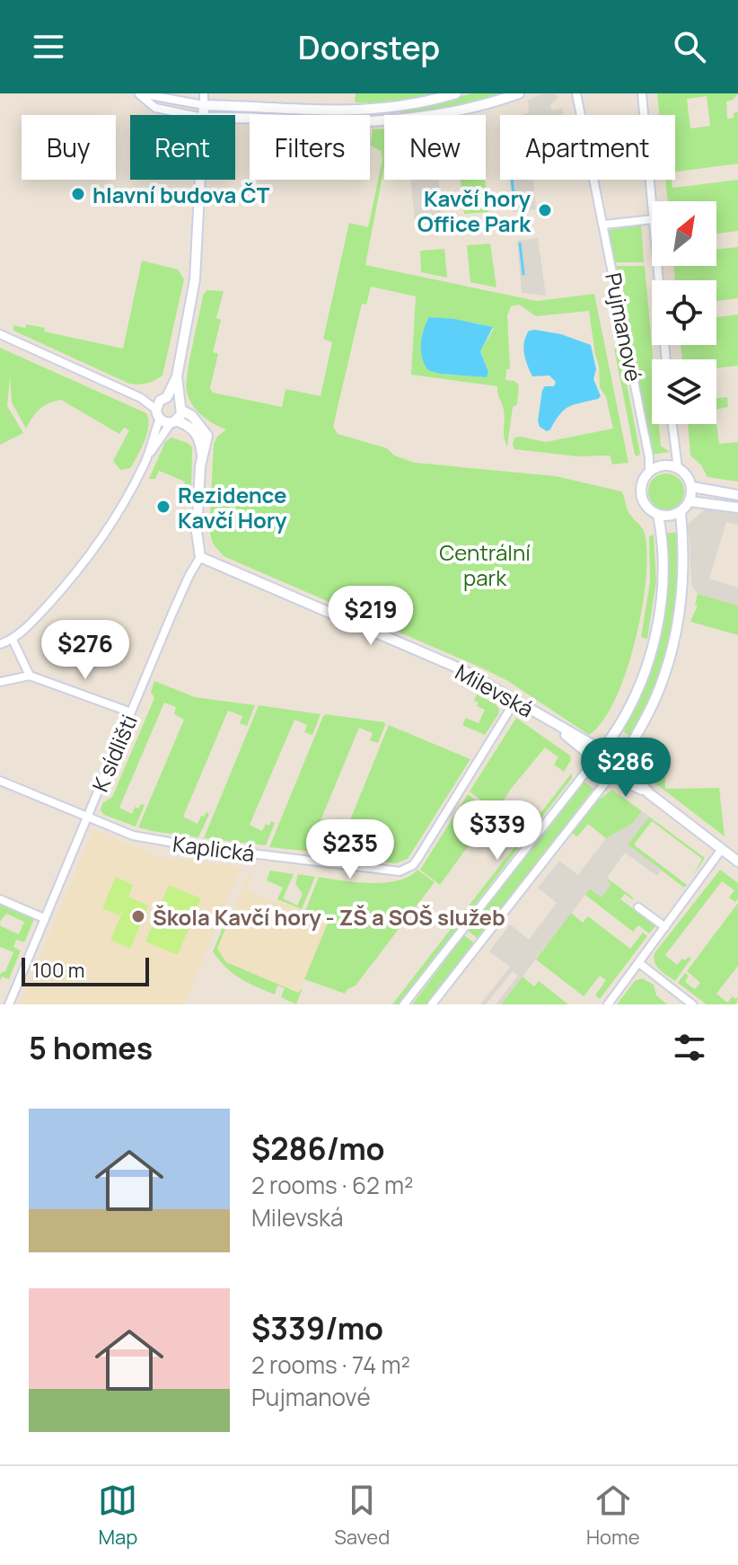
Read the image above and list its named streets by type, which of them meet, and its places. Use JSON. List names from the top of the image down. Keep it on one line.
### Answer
{"streets":{"street":["Pujmanové","Milevská","K sídlišti","Kaplická"]},"crossings":[["Milevská","K sídlišti"],["Milevská","Kaplická"],["K sídlišti","Kaplická"]],"parks":["Centrální park"],"places":["hlavní budova ČT","Kavčí hory Office Park","Rezidence Kavčí Hory","Škola Kavčí hory - ZŠ a SOŠ služeb"],"scale_bar":"100 m","north":"top right","page":{"header":"Doorstep","chip":["Buy","Rent","Filters","New","Apartment"],"price":["$219","$276","$286","$339","$235"],"scale":"100 m","heading":"5 homes","list":[{"name":"$286/mo","note":"2 rooms · 62 m² · Milevská"},{"name":"$339/mo","note":"2 rooms · 74 m² · Pujmanové"}],"tabs":["Map","Saved","Home"]}}
